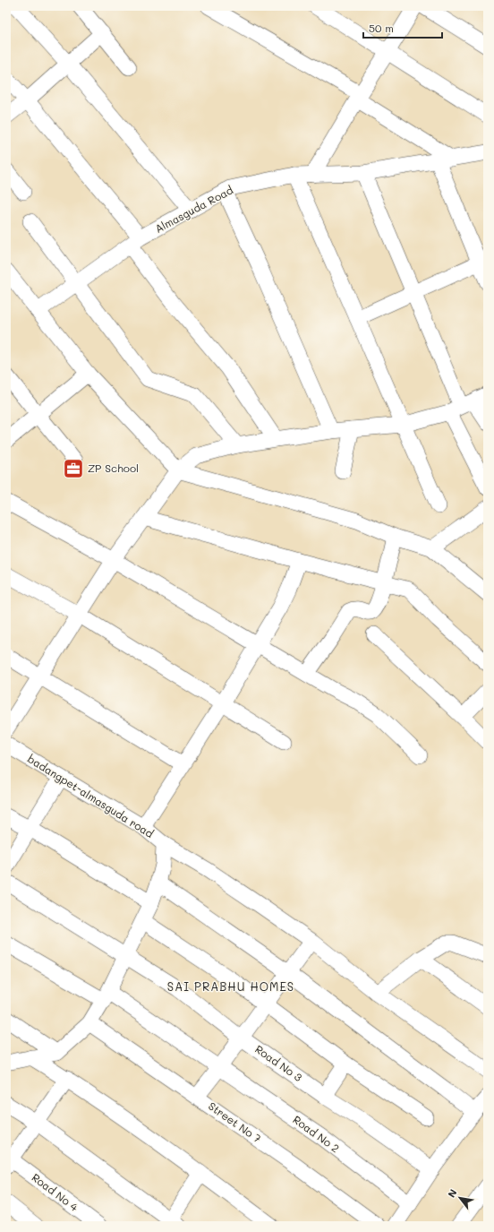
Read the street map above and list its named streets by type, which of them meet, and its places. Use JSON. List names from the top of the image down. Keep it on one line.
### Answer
{"streets":{"street":["Almasguda Road","badangpet-almasguda road","Road No 3","Street No 7","Road No 2","Road No 4"]},"crossings":[["badangpet-almasguda road","Road No 3"],["badangpet-almasguda road","Street No 7"],["badangpet-almasguda road","Road No 2"]],"districts":["SAI PRABHU HOMES"],"places":{"office":["ZP School"]},"scale_bar":"50 m","north":"top left"}
